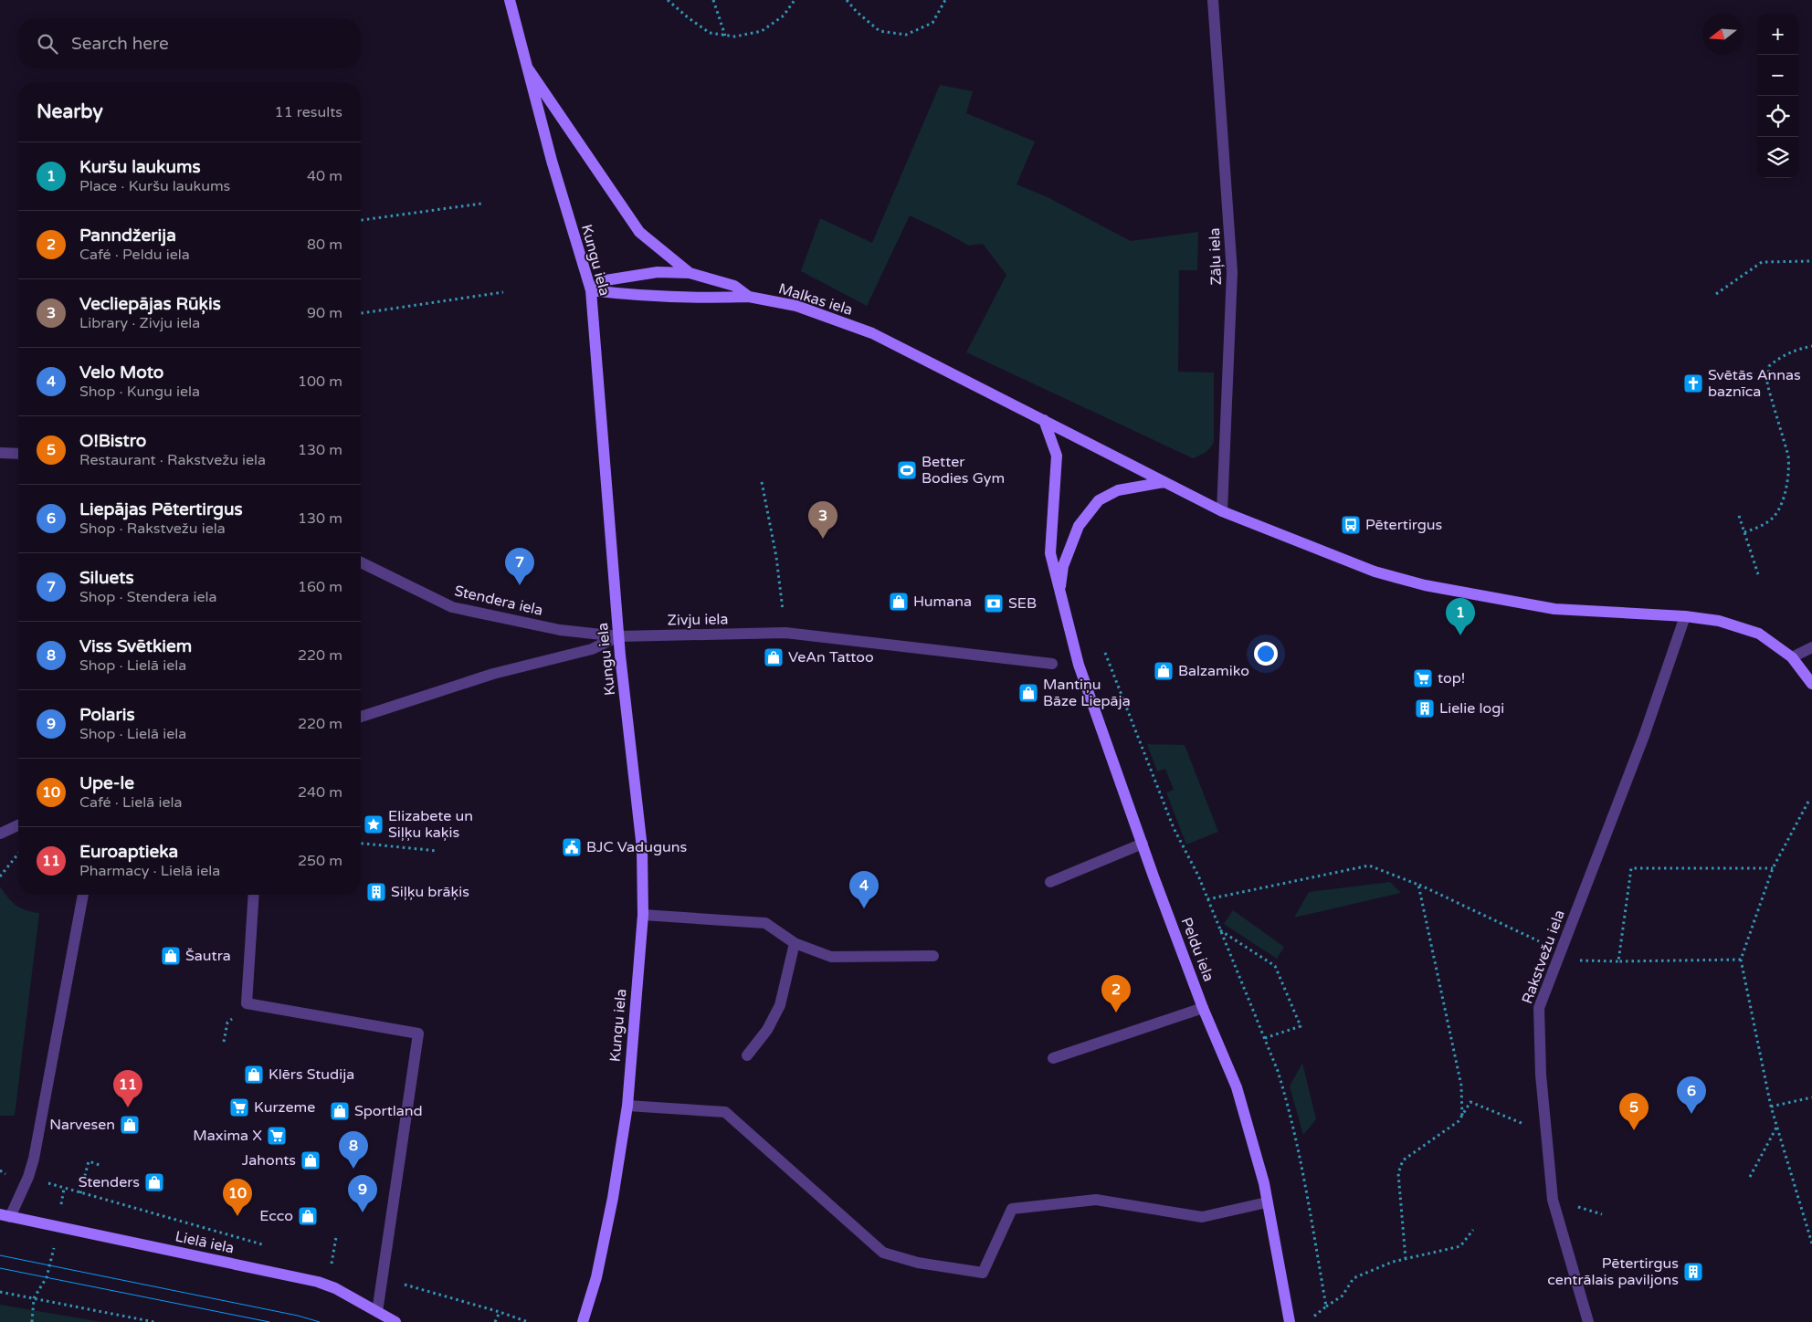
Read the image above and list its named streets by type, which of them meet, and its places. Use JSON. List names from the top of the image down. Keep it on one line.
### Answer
{"streets":{"street":["Zāļu iela","Kungu iela","Malkas iela","Stendera iela","Zivju iela","Peldu iela","Rakstvežu iela","Lielā iela"]},"crossings":[["Zāļu iela","Malkas iela"],["Kungu iela","Malkas iela"],["Kungu iela","Stendera iela"],["Kungu iela","Zivju iela"],["Malkas iela","Peldu iela"],["Malkas iela","Rakstvežu iela"],["Stendera iela","Zivju iela"]],"places":{"church":["Svētās Annas baznīca"],"sports":["Better Bodies Gym"],"bus stop":["Pētertirgus"],"shop":["Humana","VeAn Tattoo","Balzamiko","Mantiņu Bāze Liepāja","Šautra","Klērs Studija","Sportland","Narvesen","Jahonts","Stenders","Ecco"],"bank":["SEB"],"supermarket":["top!","Kurzeme","Maxima X"],"building":["Lielie logi","Siļķu brāķis","Pētertirgus centrālais paviljons"],"place":["Elizabete un Siļķu kaķis"],"public building":["BJC Vaduguns"]},"north":"left","page":{"map_buttons":["+","−"],"search":"Search here","heading":["Nearby","11 results"],"list":[{"mark":"1","name":"Kuršu laukums","note":"Place · Kuršu laukums","value":"40 m"},{"mark":"2","name":"Panndžerija","note":"Café · Peldu iela","value":"80 m"},{"mark":"3","name":"Vecliepājas Rūķis","note":"Library · Zivju iela","value":"90 m"},{"mark":"4","name":"Velo Moto","note":"Shop · Kungu iela","value":"100 m"},{"mark":"5","name":"O!Bistro","note":"Restaurant · Rakstvežu iela","value":"130 m"},{"mark":"6","name":"Liepājas Pētertirgus","note":"Shop · Rakstvežu iela","value":"130 m"},{"mark":"7","name":"Siluets","note":"Shop · Stendera iela","value":"160 m"},{"mark":"8","name":"Viss Svētkiem","note":"Shop · Lielā iela","value":"220 m"},{"mark":"9","name":"Polaris","note":"Shop · Lielā iela","value":"220 m"},{"mark":"10","name":"Upe-le","note":"Café · Lielā iela","value":"240 m"},{"mark":"11","name":"Euroaptieka","note":"Pharmacy · Lielā iela","value":"250 m"}],"pins":["3","7","1","4","2","11","6","5","8","9","10"]}}
